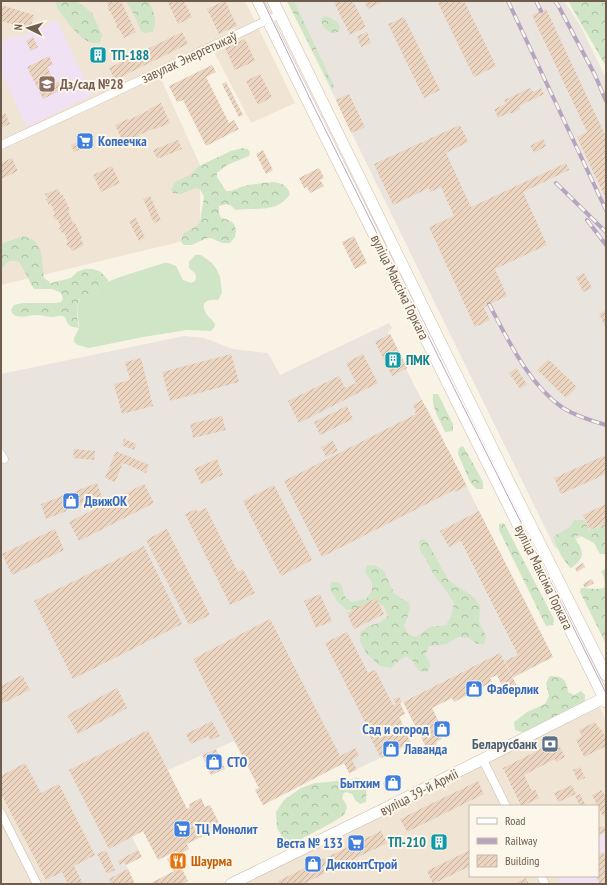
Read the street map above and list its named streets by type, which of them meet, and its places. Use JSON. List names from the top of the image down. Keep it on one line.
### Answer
{"streets":{"main road":["вуліца Максіма Горкага","вуліца 39-й Арміі"],"street":["завулак Энергетыкаў"]},"crossings":[["завулак Энергетыкаў","вуліца Максіма Горкага"],["вуліца Максіма Горкага","вуліца 39-й Арміі"]],"places":{"building":["ТП-188","ПМК","ТП-210"],"school or university":["Дз/сад №28"],"supermarket":["Копеечка","ТЦ Монолит","Веста № 133"],"shop":["ДвижОК","Фаберлик","Сад и огород","Лаванда","СТО","Бытхим","ДисконтСтрой"],"bank":["Беларусбанк"],"restaurant":["Шаурма"]},"legend":["Road","Railway","Building"],"north":"left"}
